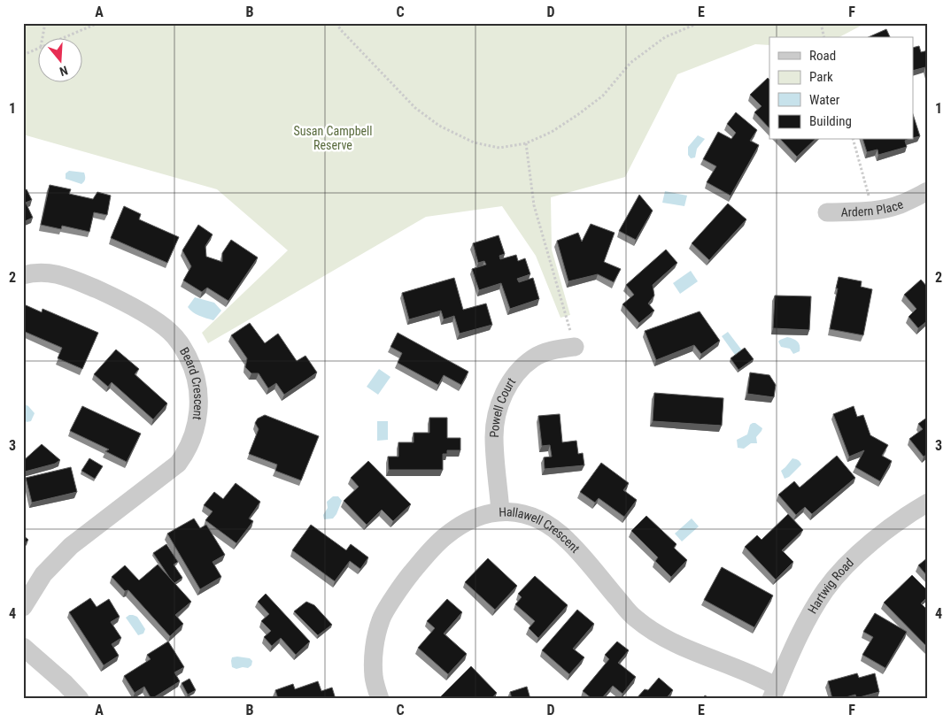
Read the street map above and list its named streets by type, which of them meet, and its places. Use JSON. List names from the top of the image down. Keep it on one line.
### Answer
{"streets":{"street":["Ardern Place","Beard Crescent","Powell Court","Hallawell Crescent","Hartwig Road"]},"crossings":[["Powell Court","Hallawell Crescent"],["Hallawell Crescent","Hartwig Road"]],"parks":["Susan Campbell Reserve"],"legend":["Road","Park","Water","Building"],"north":"bottom","grid":{"columns":["A","B","C","D","E","F"],"rows":["1","2","3","4"]}}
